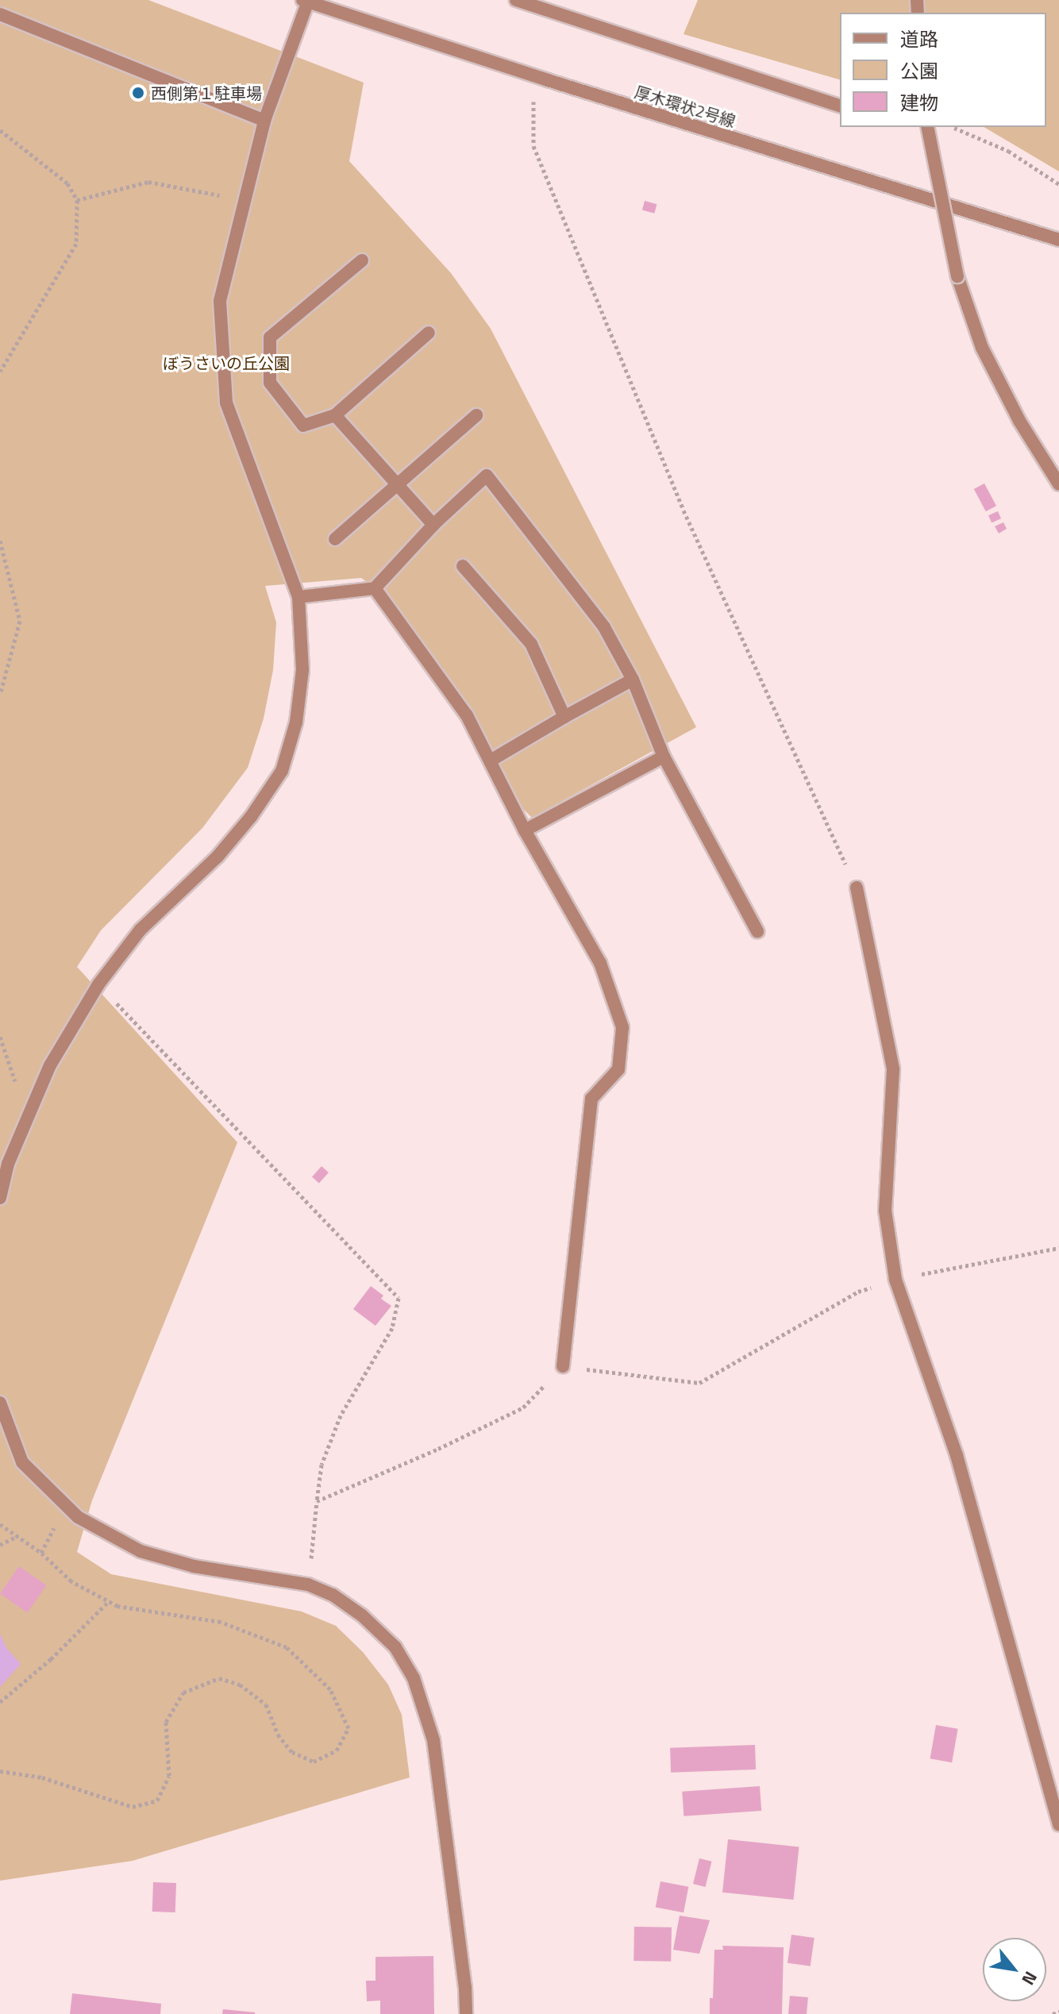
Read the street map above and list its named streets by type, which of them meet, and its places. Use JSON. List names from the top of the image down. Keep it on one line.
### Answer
{"streets":{"street":["厚木環状2号線"]},"parks":["ぼうさいの丘公園"],"places":["西側第１駐車場"],"legend":["道路","公園","建物"],"north":"bottom right"}
